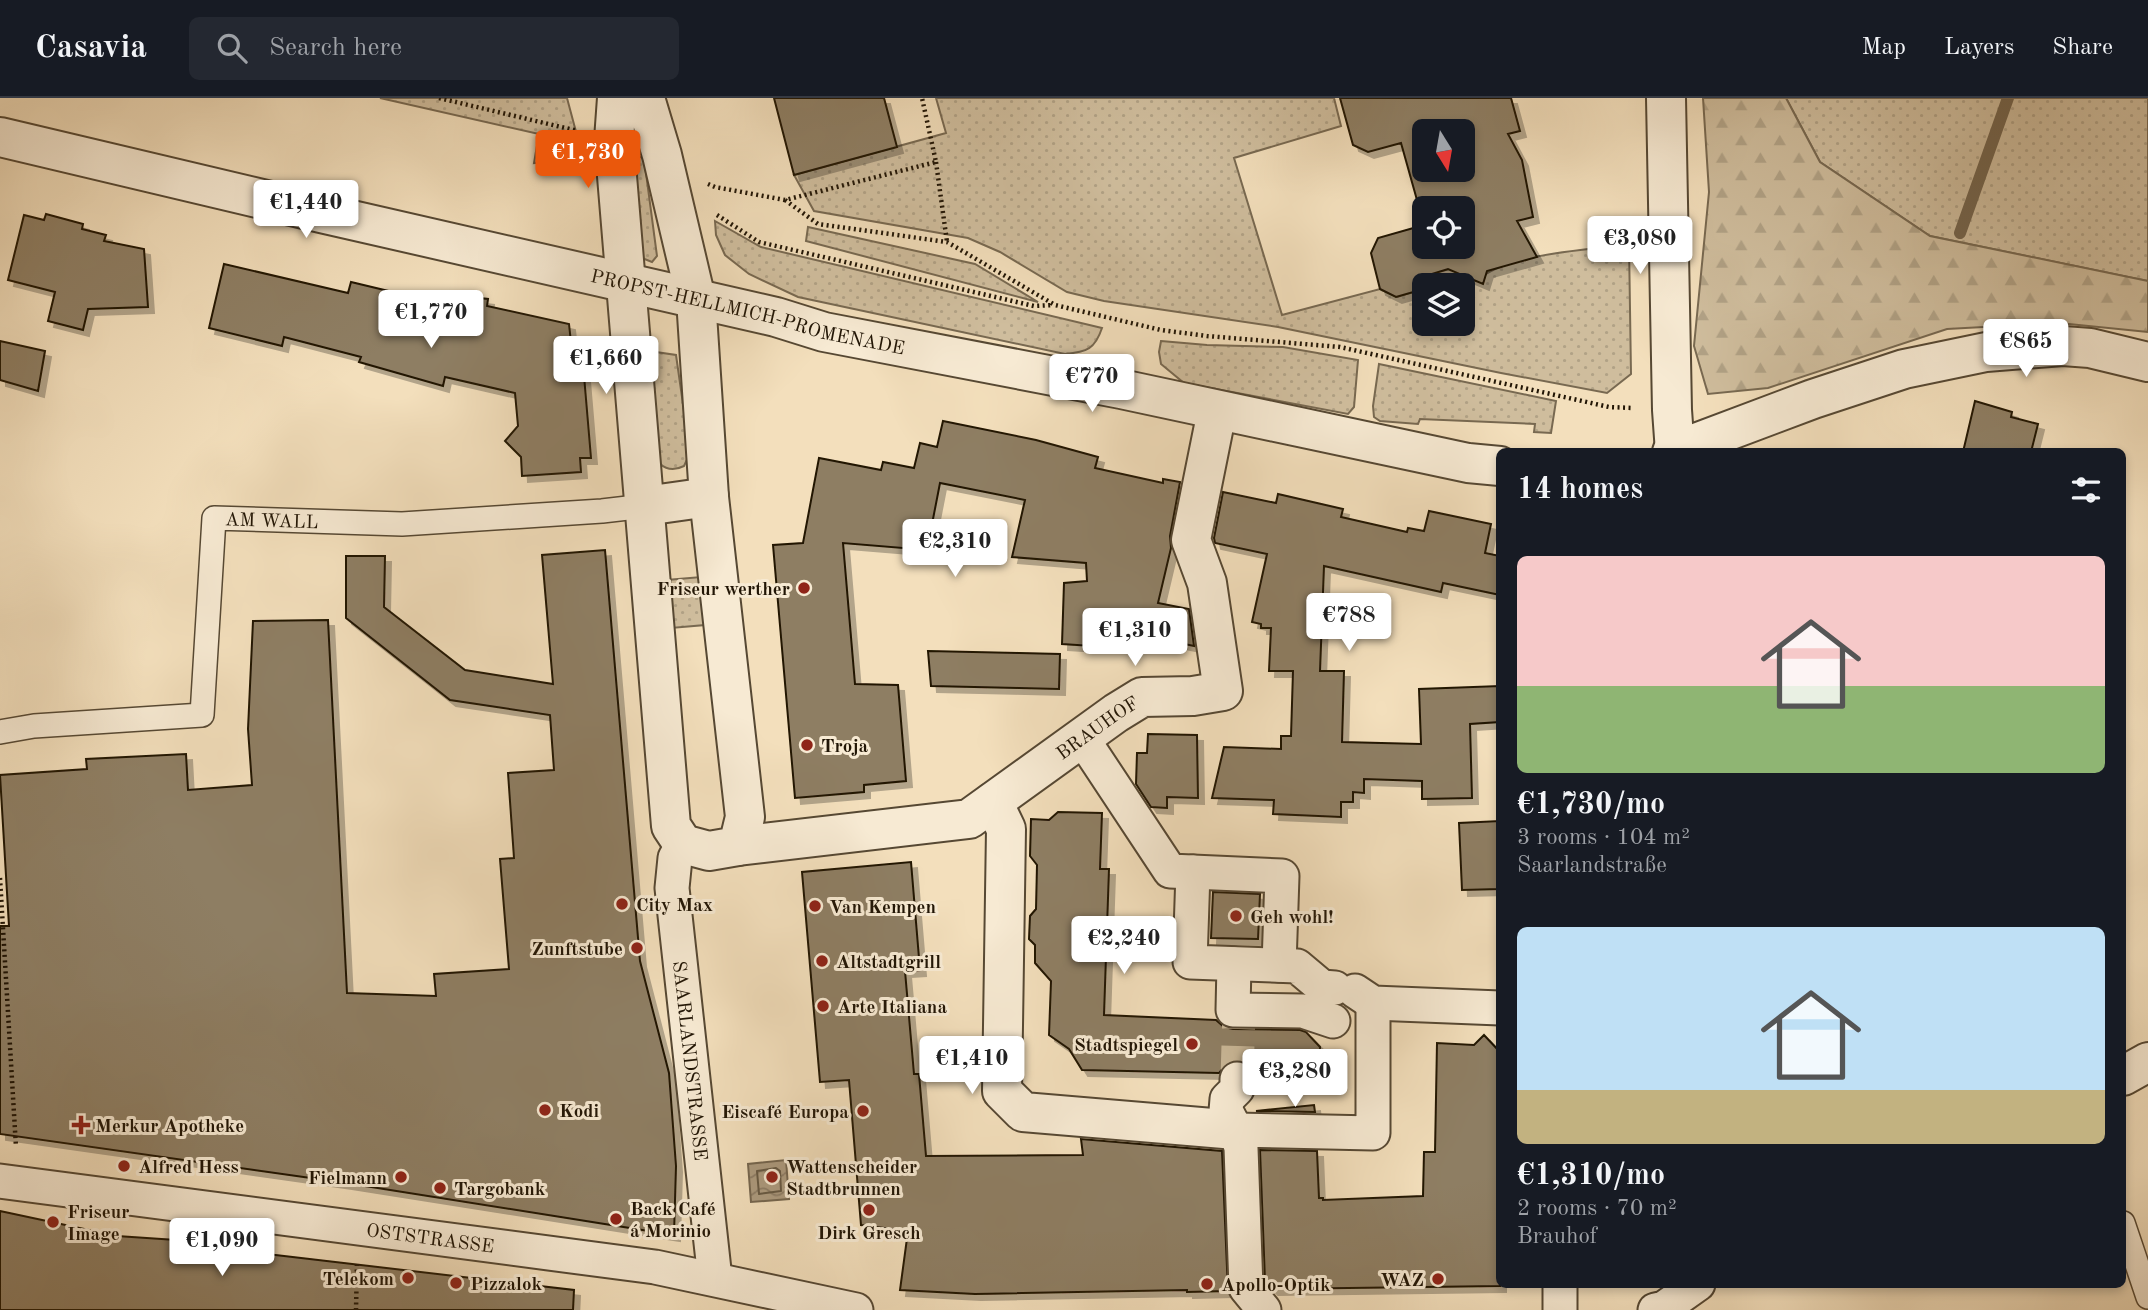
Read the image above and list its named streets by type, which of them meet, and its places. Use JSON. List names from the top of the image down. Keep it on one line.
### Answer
{"streets":{"street":["PROPST-HELLMICH-PROMENADE","BRAUHOF","SAARLANDSTRASSE","OSTSTRASSE"],"lane":["AM WALL"]},"crossings":[["PROPST-HELLMICH-PROMENADE","BRAUHOF"],["SAARLANDSTRASSE","OSTSTRASSE"]],"places":{"other":["Friseur werther","Troja","City Max","Van Kempen","Geh wohl!","Zunftstube","Altstadtgrill","Arte Italiana","Stadtspiegel","Kodi","Eiscafé Europa","Alfred Hess","Fielmann","Wattenscheider Stadtbrunnen","Targobank","Dirk Gresch","Back Café á Morinio","Friseur Image","Telekom","WAZ","Pizzalok","Apollo-Optik"],"health":["Merkur Apotheke"]},"north":"bottom","page":{"header":"Casavia","search":"Search here","nav":["Map","Layers","Share"],"price":["€1,730","€1,440","€3,080","€1,770","€865","€1,660","€770","€2,310","€788","€1,310","€2,240","€1,410","€3,280","€1,090"],"heading":"14 homes","list":[{"name":"€1,730/mo","note":"3 rooms · 104 m² · Saarlandstraße"},{"name":"€1,310/mo","note":"2 rooms · 70 m² · Brauhof"}]}}
